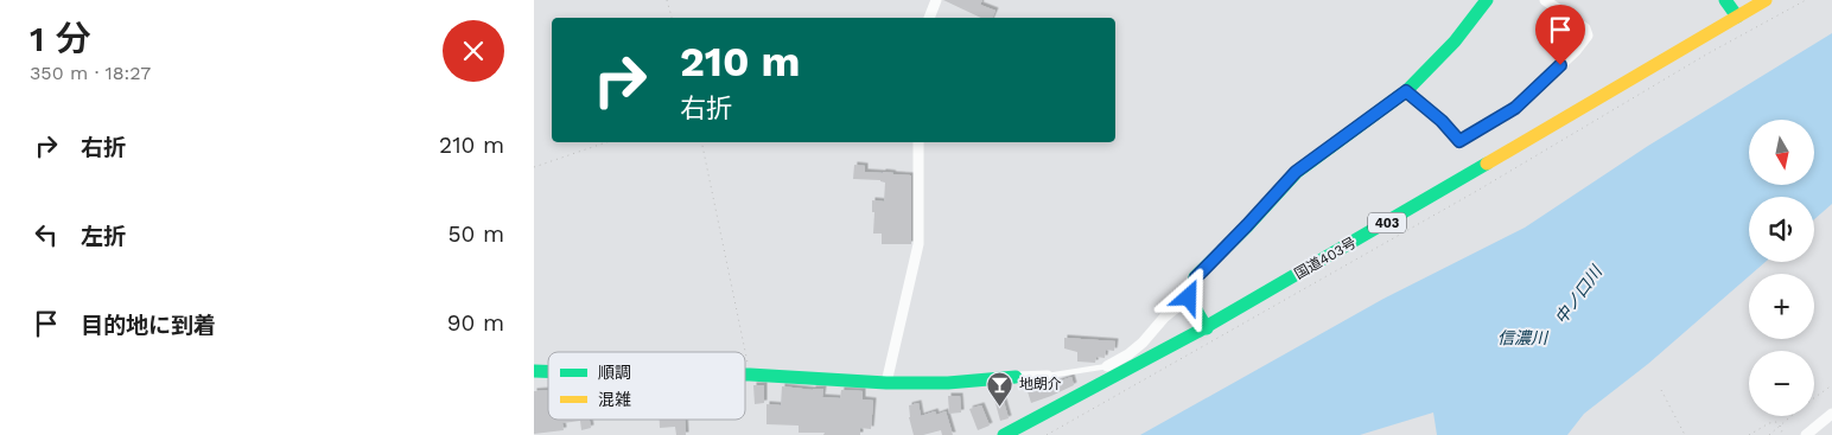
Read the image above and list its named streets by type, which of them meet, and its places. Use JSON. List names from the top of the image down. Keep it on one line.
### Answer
{"streets":{"main road":["403","国道403号"]},"water":["中ノ口川","信濃川"],"places":{"bar":["地朗介"]},"legend":["順調","混雑"],"north":"bottom","page":{"heading":["1 分","350 m · 18:27"],"turn":["210 m","右折"],"list":[{"name":"右折","value":"210 m"},{"name":"左折","value":"50 m"},{"name":"目的地に到着","value":"90 m"}],"map_buttons":["+","−"]}}
